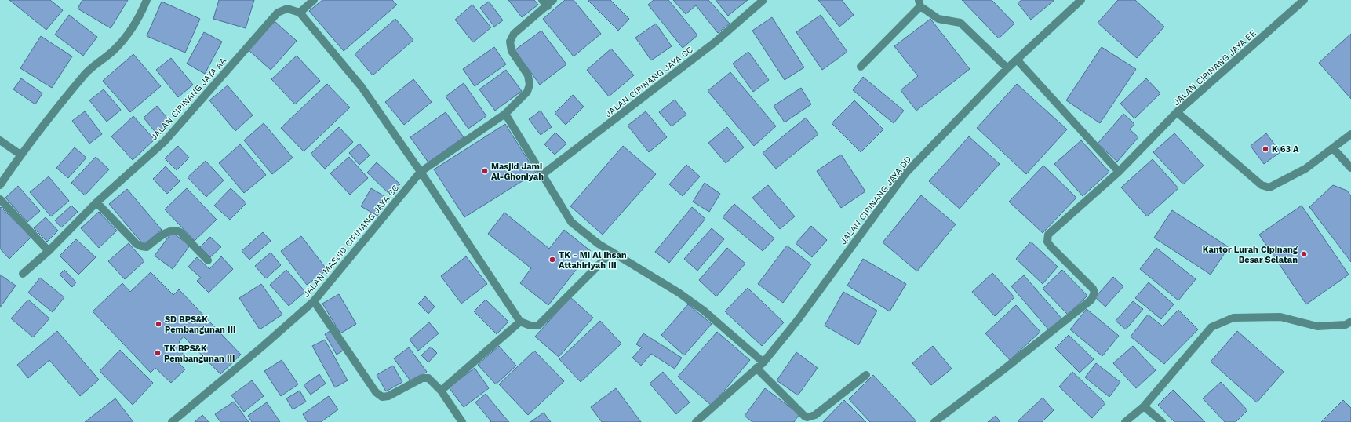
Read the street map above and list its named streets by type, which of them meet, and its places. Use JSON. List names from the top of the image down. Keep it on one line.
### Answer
{"streets":{"street":["JALAN CIPINANG JAYA EE","JALAN CIPINANG JAYA CC","JALAN CIPINANG JAYA AA","JALAN CIPINANG JAYA DD","JALAN MASJID CIPINANG JAYA CC"]},"places":["K 63 A","Masjid Jami Al-Ghoniyah","Kantor Lurah Cipinang Besar Selatan","TK - MI Al Ihsan Attahiriyah III","SD BPS&K Pembangunan III","TK BPS&K Pembangunan III"]}
